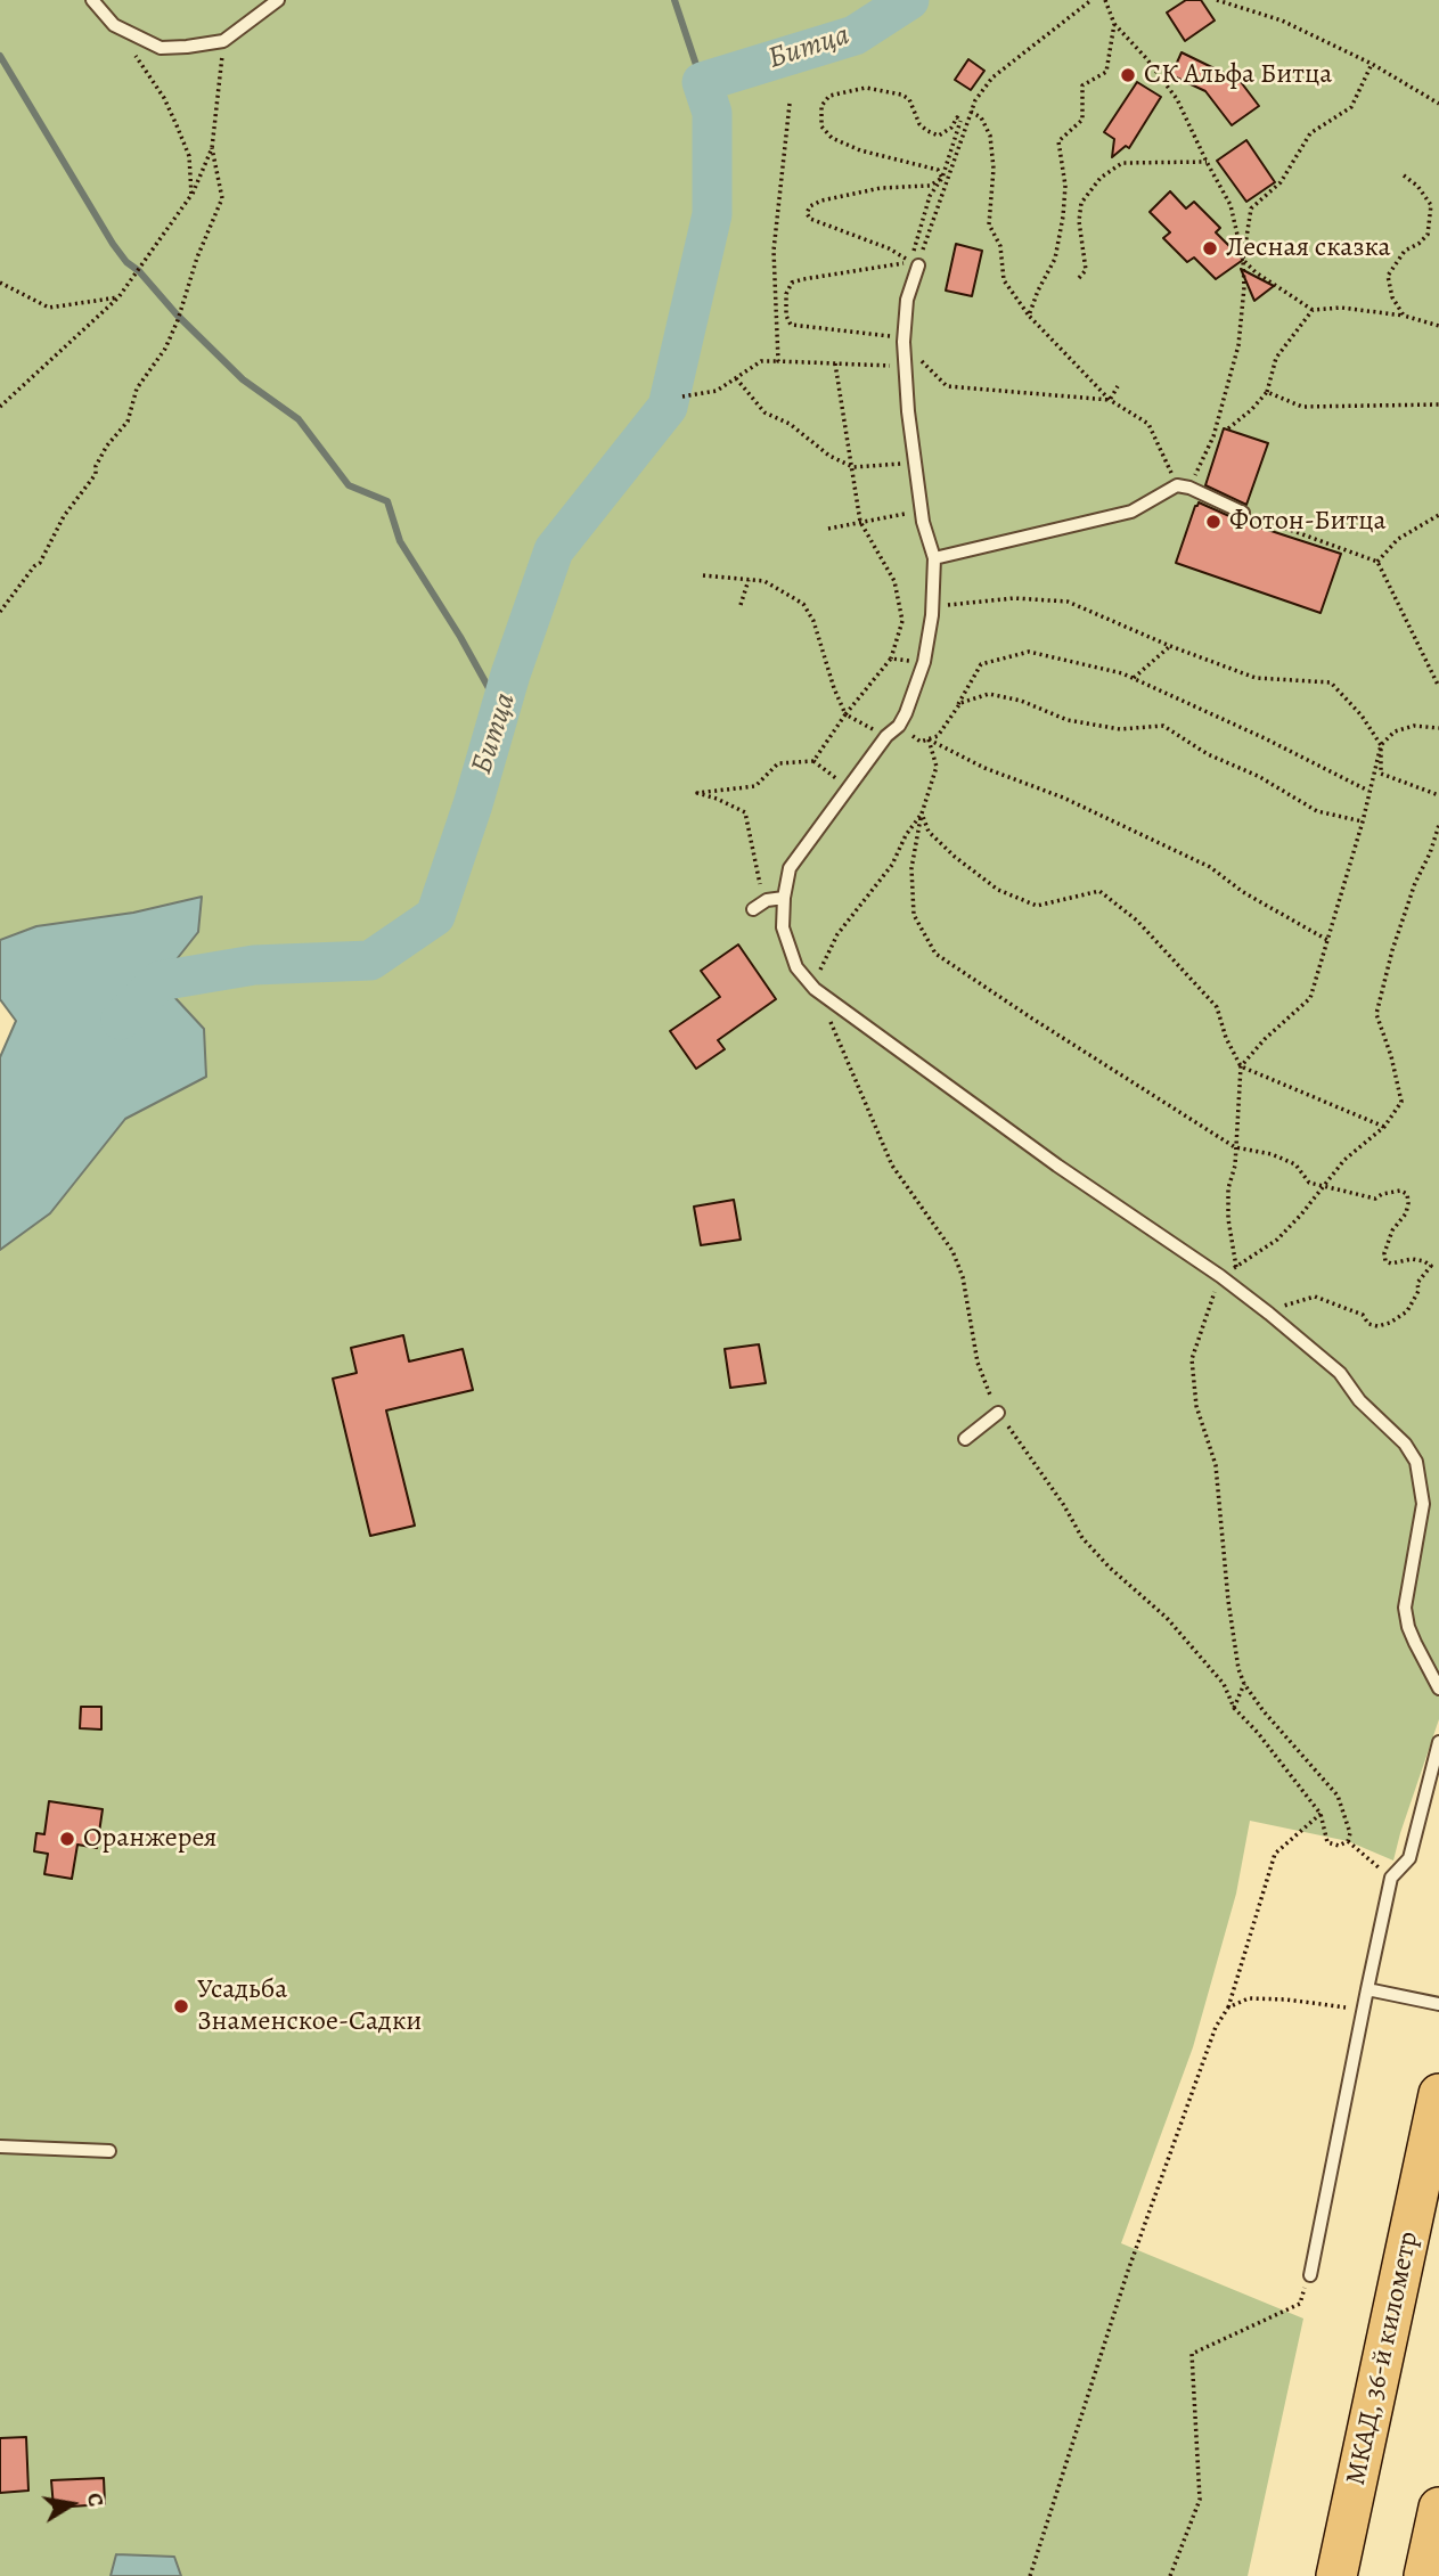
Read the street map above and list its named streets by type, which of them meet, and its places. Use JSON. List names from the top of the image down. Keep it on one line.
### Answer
{"streets":{"highway":["МКАД, 36-й километр"]},"water":["Битца"],"places":["СК Альфа Битца","Лесная сказка","Фотон-Битца","Оранжерея","Усадьба Знаменское-Садки"],"north":"right"}
